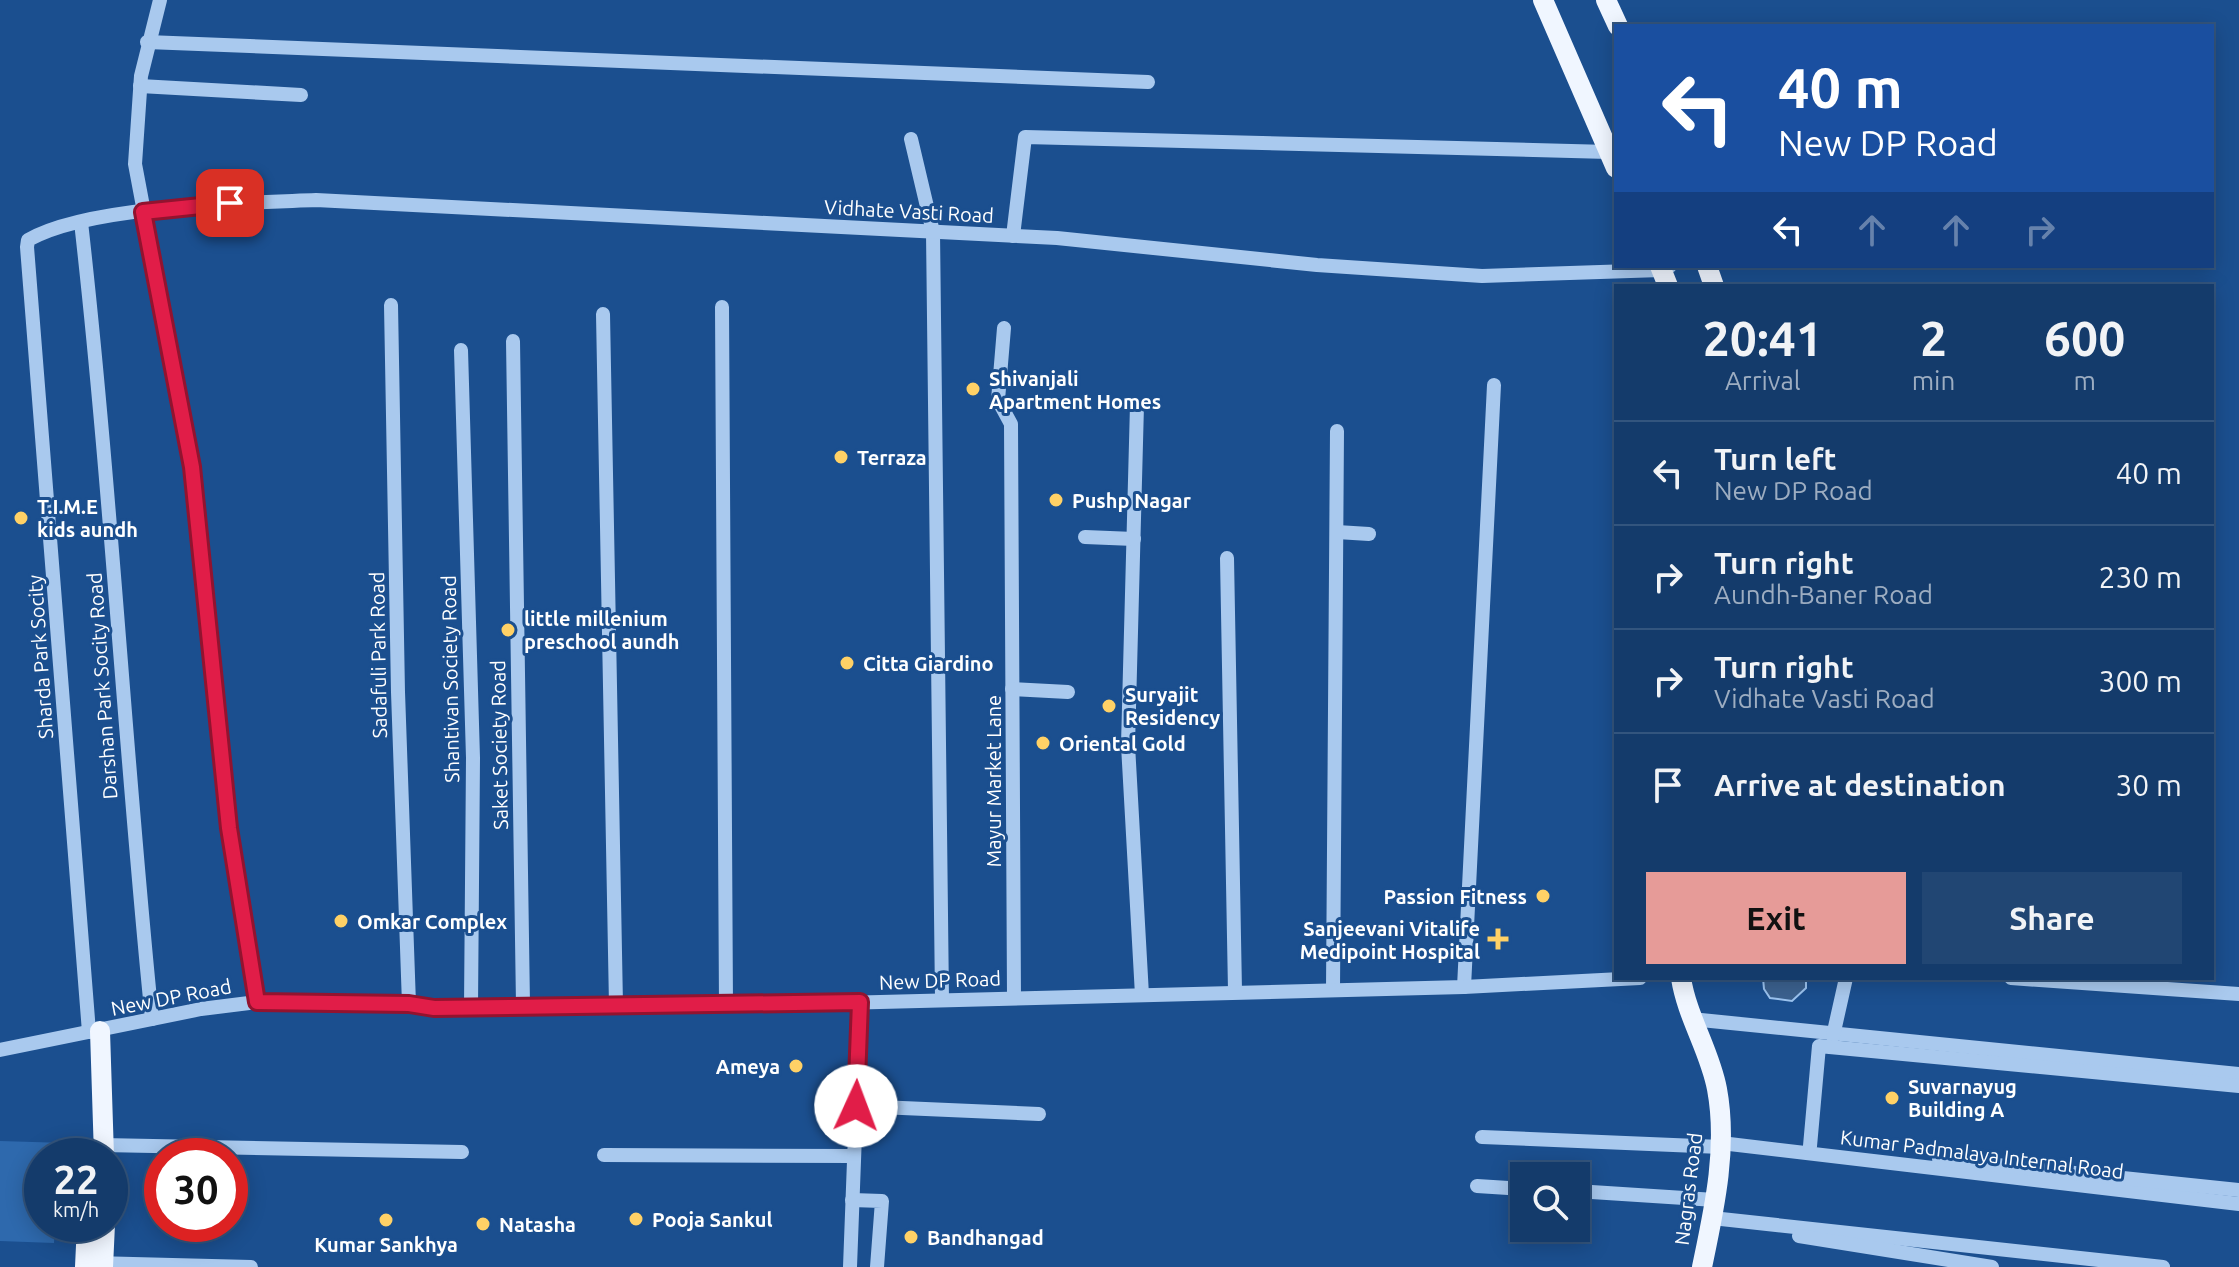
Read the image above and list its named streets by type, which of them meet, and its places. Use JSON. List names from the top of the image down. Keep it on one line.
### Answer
{"streets":{"main road":["Nagras Road"],"street":["Vidhate Vasti Road","Sadafuli Park Road","Sharda Park Socity","Shantivan Society Road","Darshan Park Socity Road","Saket Society Road","Mayur Market Lane","New DP Road","Kumar Padmalaya Internal Road"]},"crossings":[["Sadafuli Park Road","New DP Road"],["Sharda Park Socity","Darshan Park Socity Road"],["Sharda Park Socity","New DP Road"],["Shantivan Society Road","New DP Road"],["Darshan Park Socity Road","New DP Road"],["Saket Society Road","New DP Road"],["Mayur Market Lane","New DP Road"],["Kumar Padmalaya Internal Road","Nagras Road"]],"places":{"other":["Shivanjali Apartment Homes","Terraza","Pushp Nagar","T.I.M.E kids aundh","little millenium preschool aundh","Citta Giardino","Suryajit Residency","Oriental Gold","Passion Fitness","Omkar Complex","Ameya","Suvarnayug Building A","Pooja Sankul","Kumar Sankhya","Natasha","Bandhangad"],"health":["Sanjeevani Vitalife Medipoint Hospital"]},"page":{"turn":["40 m","New DP Road"],"eta":["20:41","Arrival","2","min","600","m"],"list":[{"name":"Turn left","note":"New DP Road","value":"40 m"},{"name":"Turn right","note":"Aundh-Baner Road","value":"230 m"},{"name":"Turn right","note":"Vidhate Vasti Road","value":"300 m"},{"name":"Arrive at destination","value":"30 m"}],"buttons":["Exit","Share"],"speed":"22 km/h","limit":"30"}}
